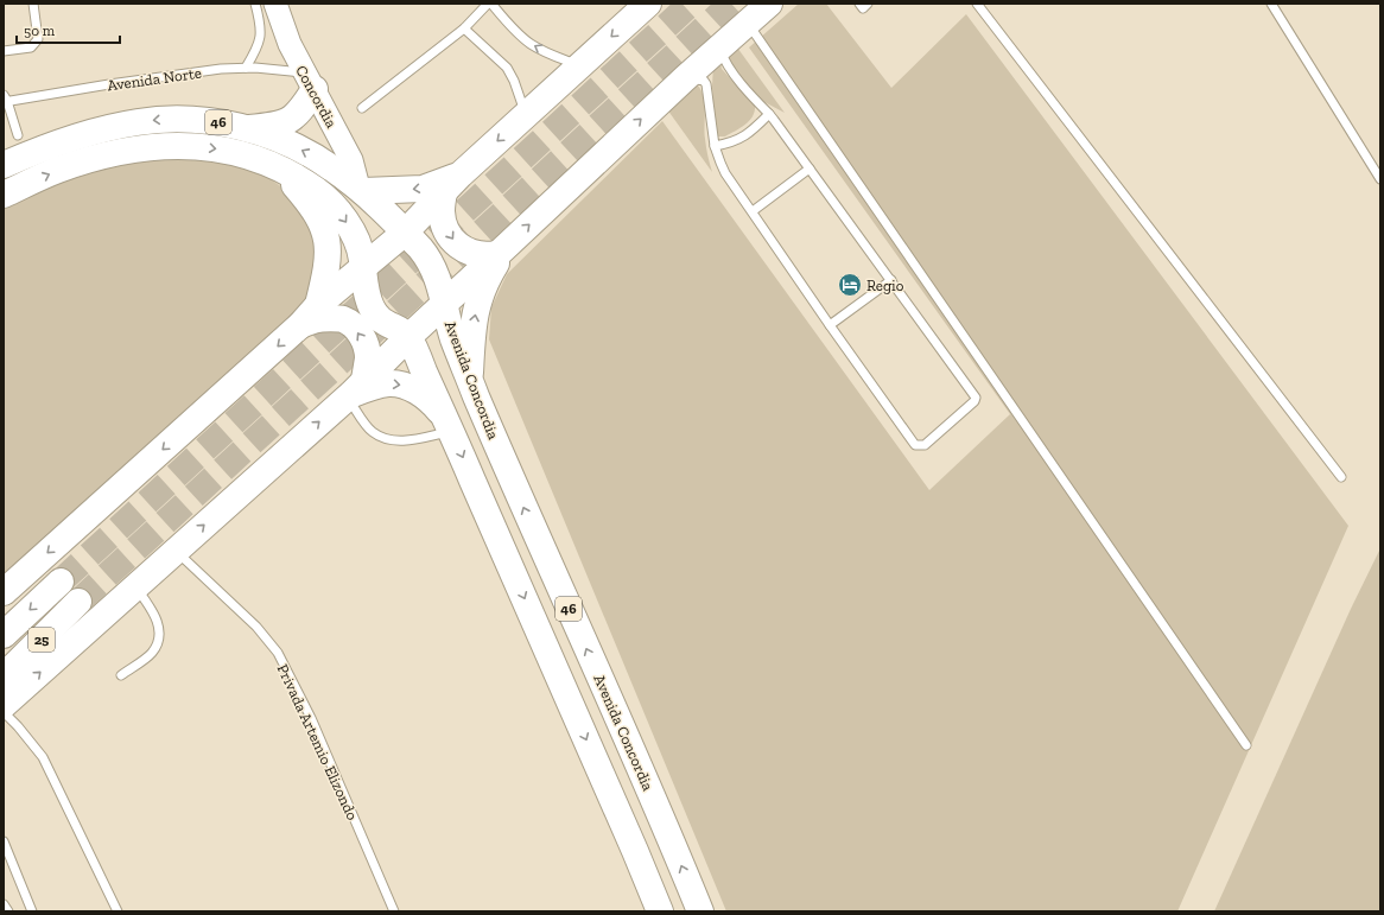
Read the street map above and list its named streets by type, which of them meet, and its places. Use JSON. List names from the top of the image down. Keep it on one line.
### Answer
{"streets":{"main road":["46","Avenida Concordia","25"],"street":["Concordia"],"lane":["Avenida Norte","Privada Artemio Elizondo"]},"crossings":[["Avenida Norte","Concordia"],["Concordia","Avenida Concordia"],["46","Avenida Concordia"]],"places":{"hotel":["Regio"]},"scale_bar":"50 m"}
